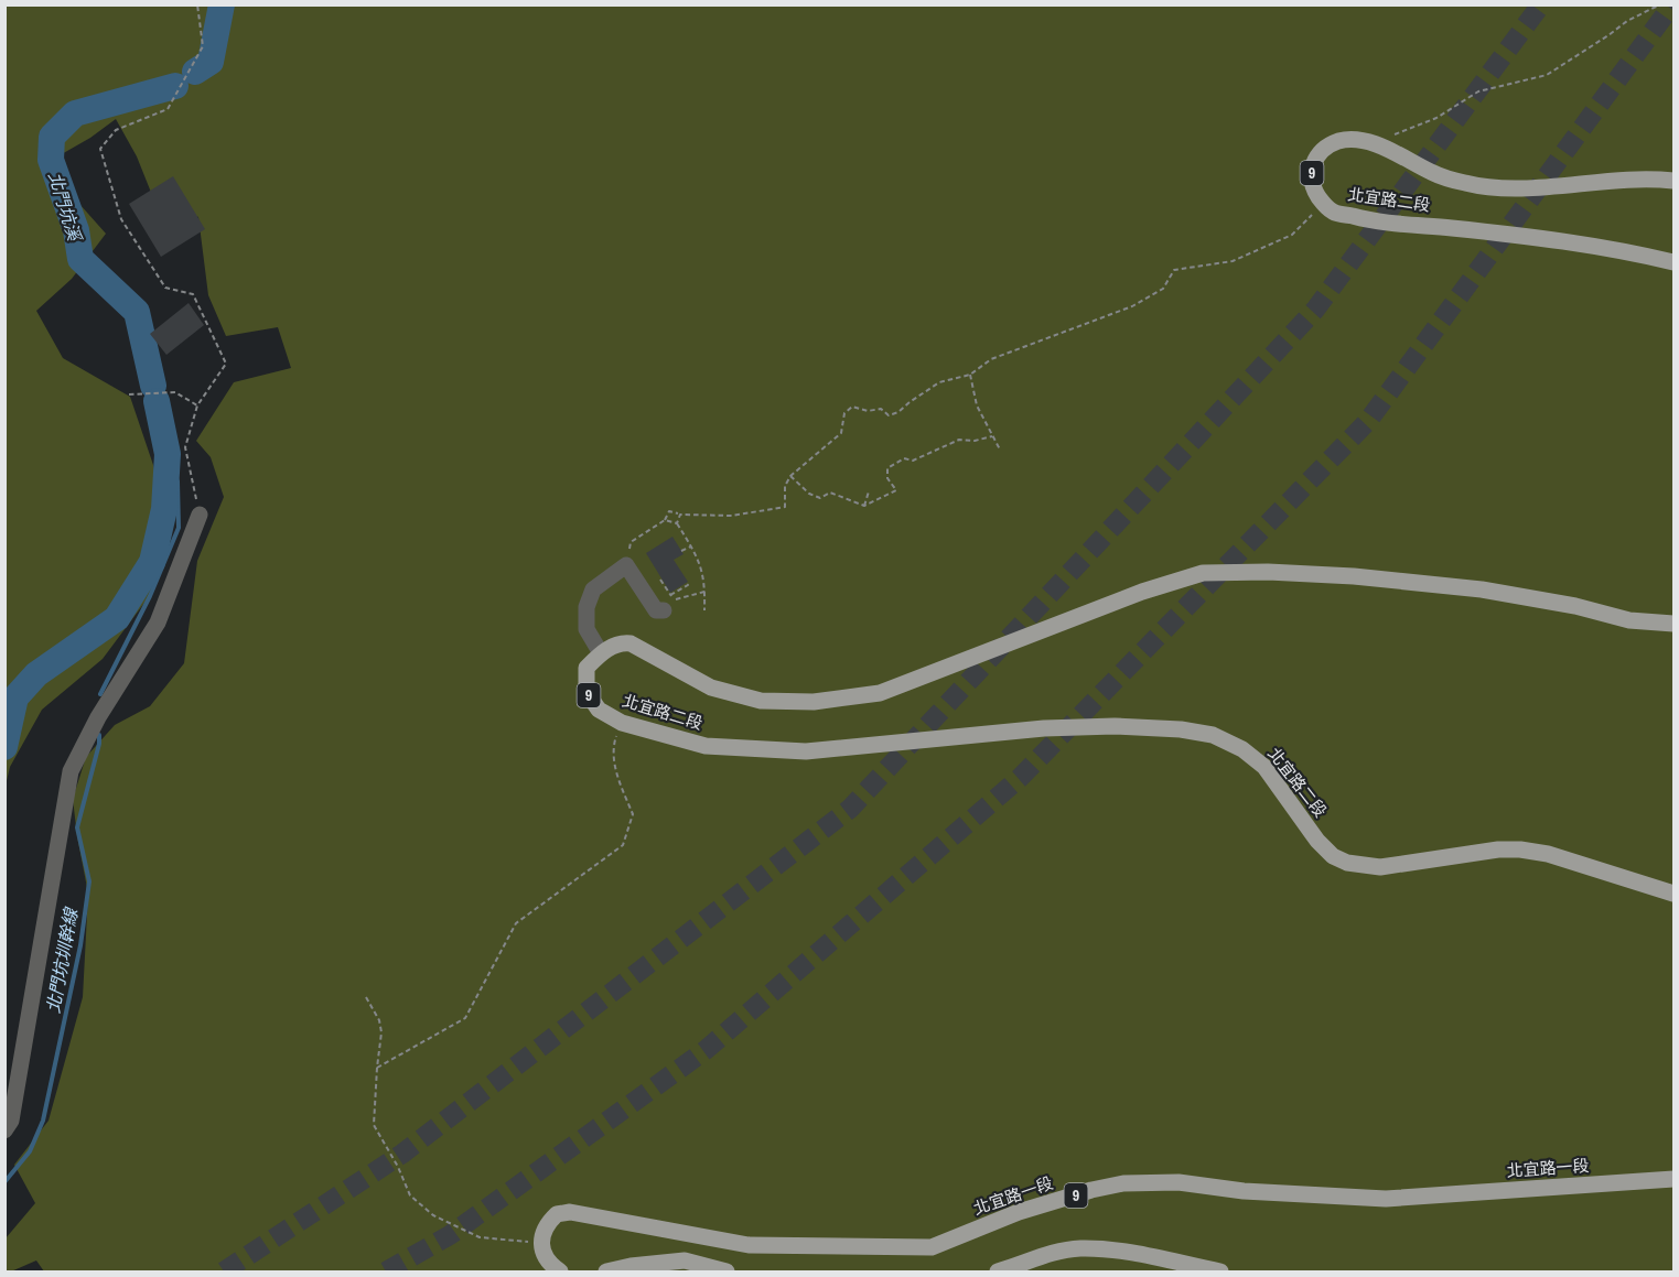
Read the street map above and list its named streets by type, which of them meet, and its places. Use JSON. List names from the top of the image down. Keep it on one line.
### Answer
{"streets":{"main road":["9","北宜路二段","北宜路一段"]},"water":["北門坑溪","北門坑圳幹線"]}
